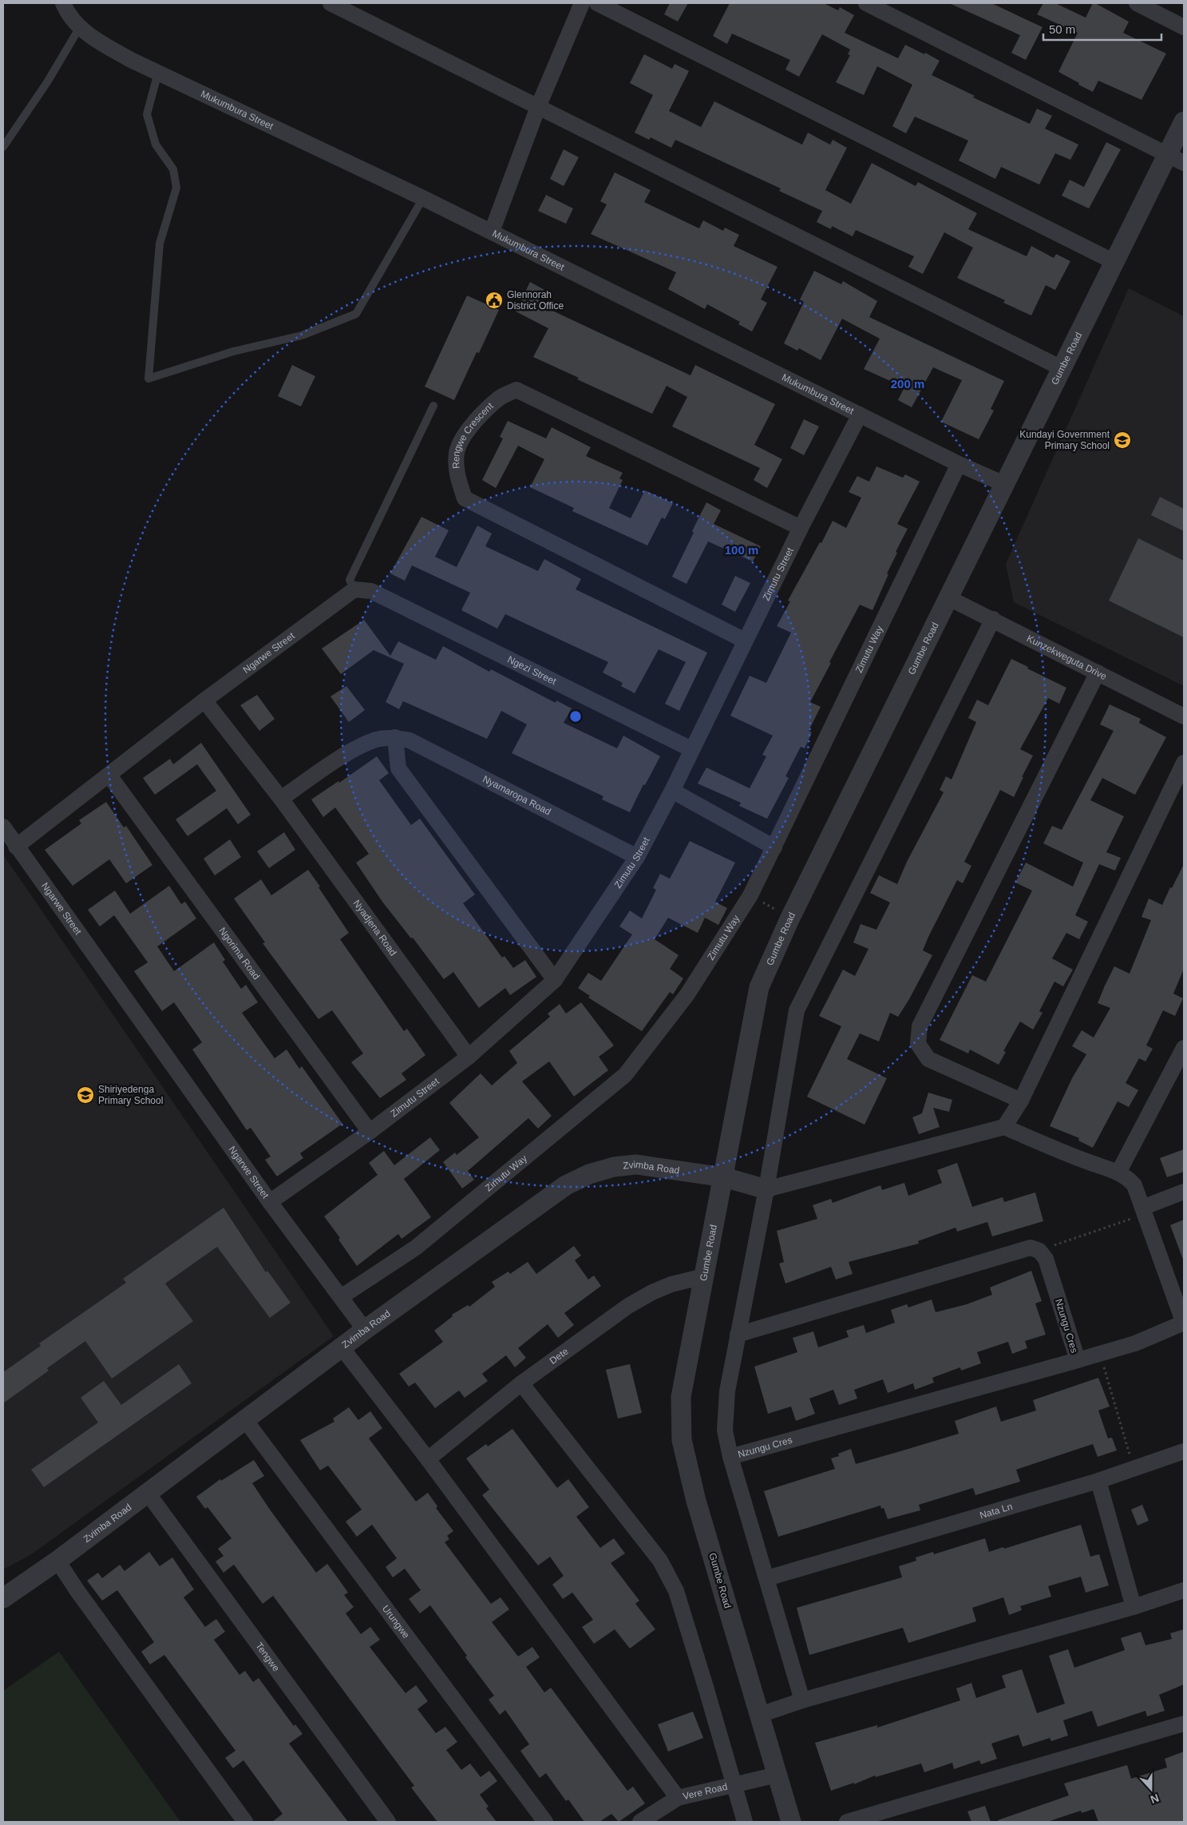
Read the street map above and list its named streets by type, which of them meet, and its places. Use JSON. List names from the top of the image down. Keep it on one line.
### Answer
{"streets":{"street":["Mukumbura Street","Gumbe Road","Rengwe Crescent","Zimutu Street","Zimutu Way","Ngarwe Street","Kunzekweguta Drive","Ngezi Street","Nyamaropa Road","Nyadjena Road","Ngorima Road","Zvimba Road","Nzungu Cres","Dete","Nata Ln","Urungwe","Tengwe","Vere Road"]},"crossings":[["Mukumbura Street","Gumbe Road"],["Mukumbura Street","Zimutu Street"],["Mukumbura Street","Zimutu Way"],["Gumbe Road","Kunzekweguta Drive"],["Gumbe Road","Zvimba Road"],["Gumbe Road","Dete"],["Gumbe Road","Vere Road"],["Rengwe Crescent","Zimutu Street"],["Zimutu Street","Ngarwe Street"],["Zimutu Street","Ngezi Street"],["Zimutu Street","Nyamaropa Road"],["Zimutu Street","Nyadjena Road"],["Zimutu Street","Ngorima Road"],["Zimutu Way","Ngarwe Street"],["Ngarwe Street","Ngezi Street"],["Ngarwe Street","Nyadjena Road"],["Ngarwe Street","Ngorima Road"],["Ngarwe Street","Zvimba Road"],["Zvimba Road","Urungwe"],["Zvimba Road","Tengwe"]],"places":{"public building":["Glennorah District Office"],"school or university":["Kundayi Government Primary School","Shiriyedenga Primary School"]},"scale_bar":"50 m","north":"bottom","rings":["200 m","100 m"]}
